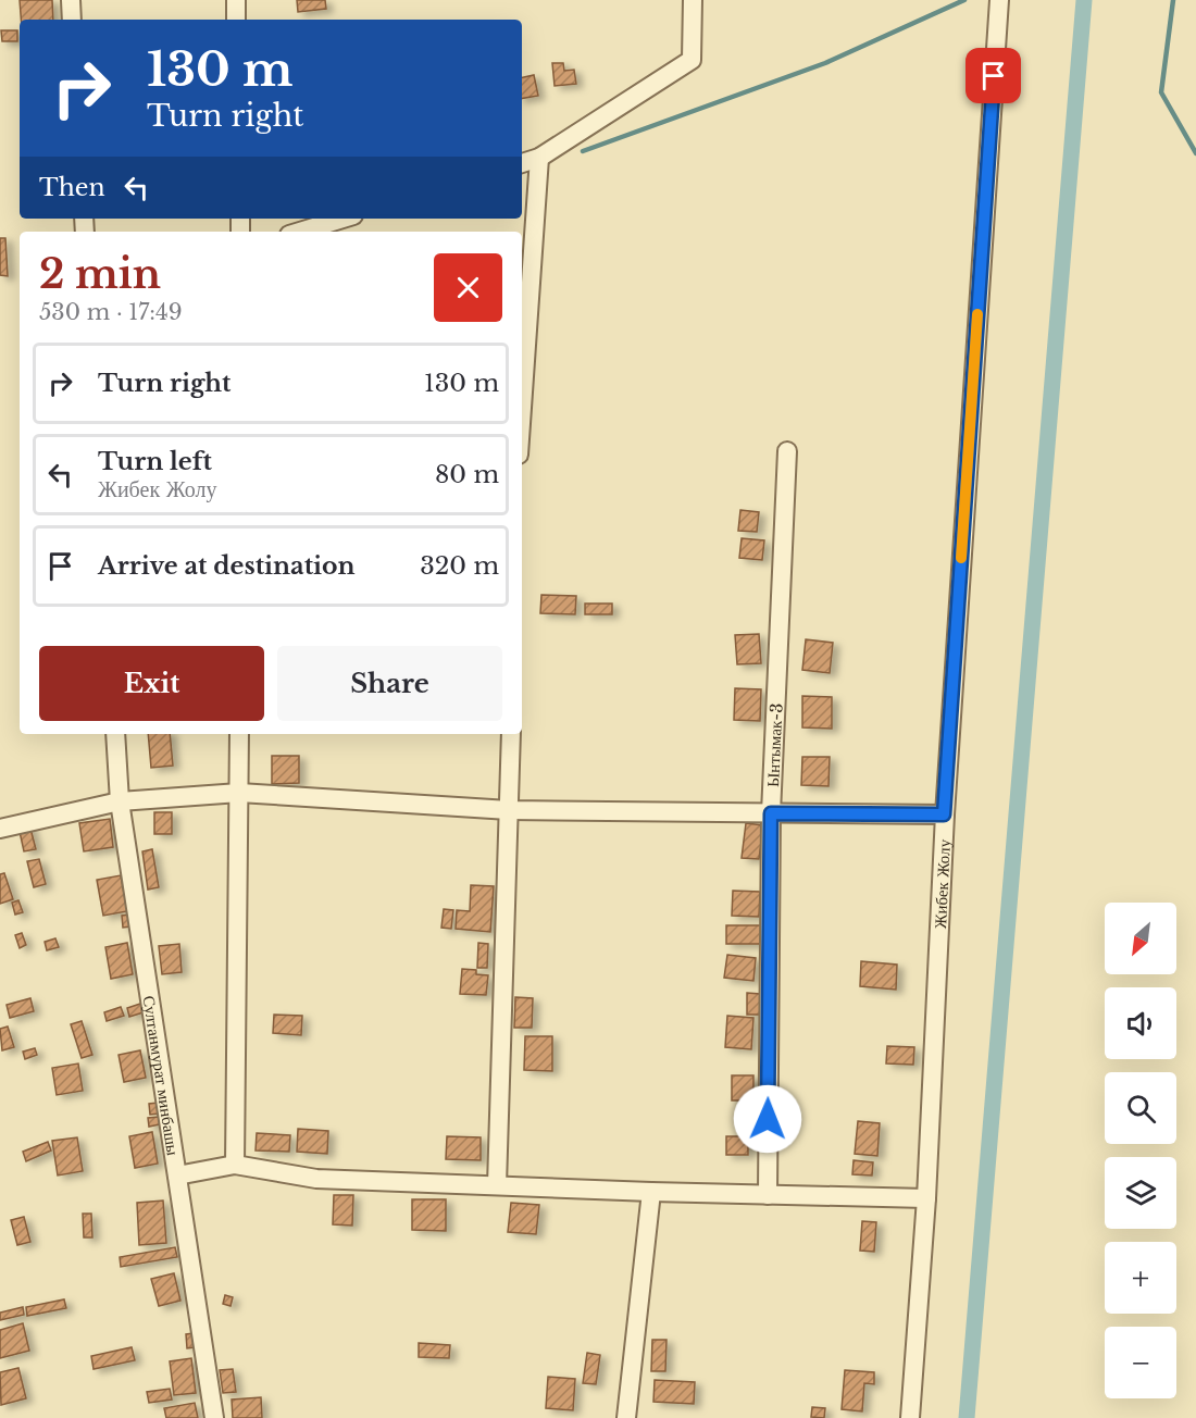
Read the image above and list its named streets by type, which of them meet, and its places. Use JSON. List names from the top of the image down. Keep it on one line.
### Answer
{"streets":{"street":["Ынтымак-3","Жибек Жолу","Султанмурат минбашы"]},"north":"bottom left","page":{"turn":["130 m","Turn right"],"then":"Then","heading":["2 min","530 m · 17:49"],"list":[{"name":"Turn right","value":"130 m"},{"name":"Turn left","note":"Жибек Жолу","value":"80 m"},{"name":"Arrive at destination","value":"320 m"}],"buttons":["Exit","Share"],"map_buttons":["+","−"]}}
